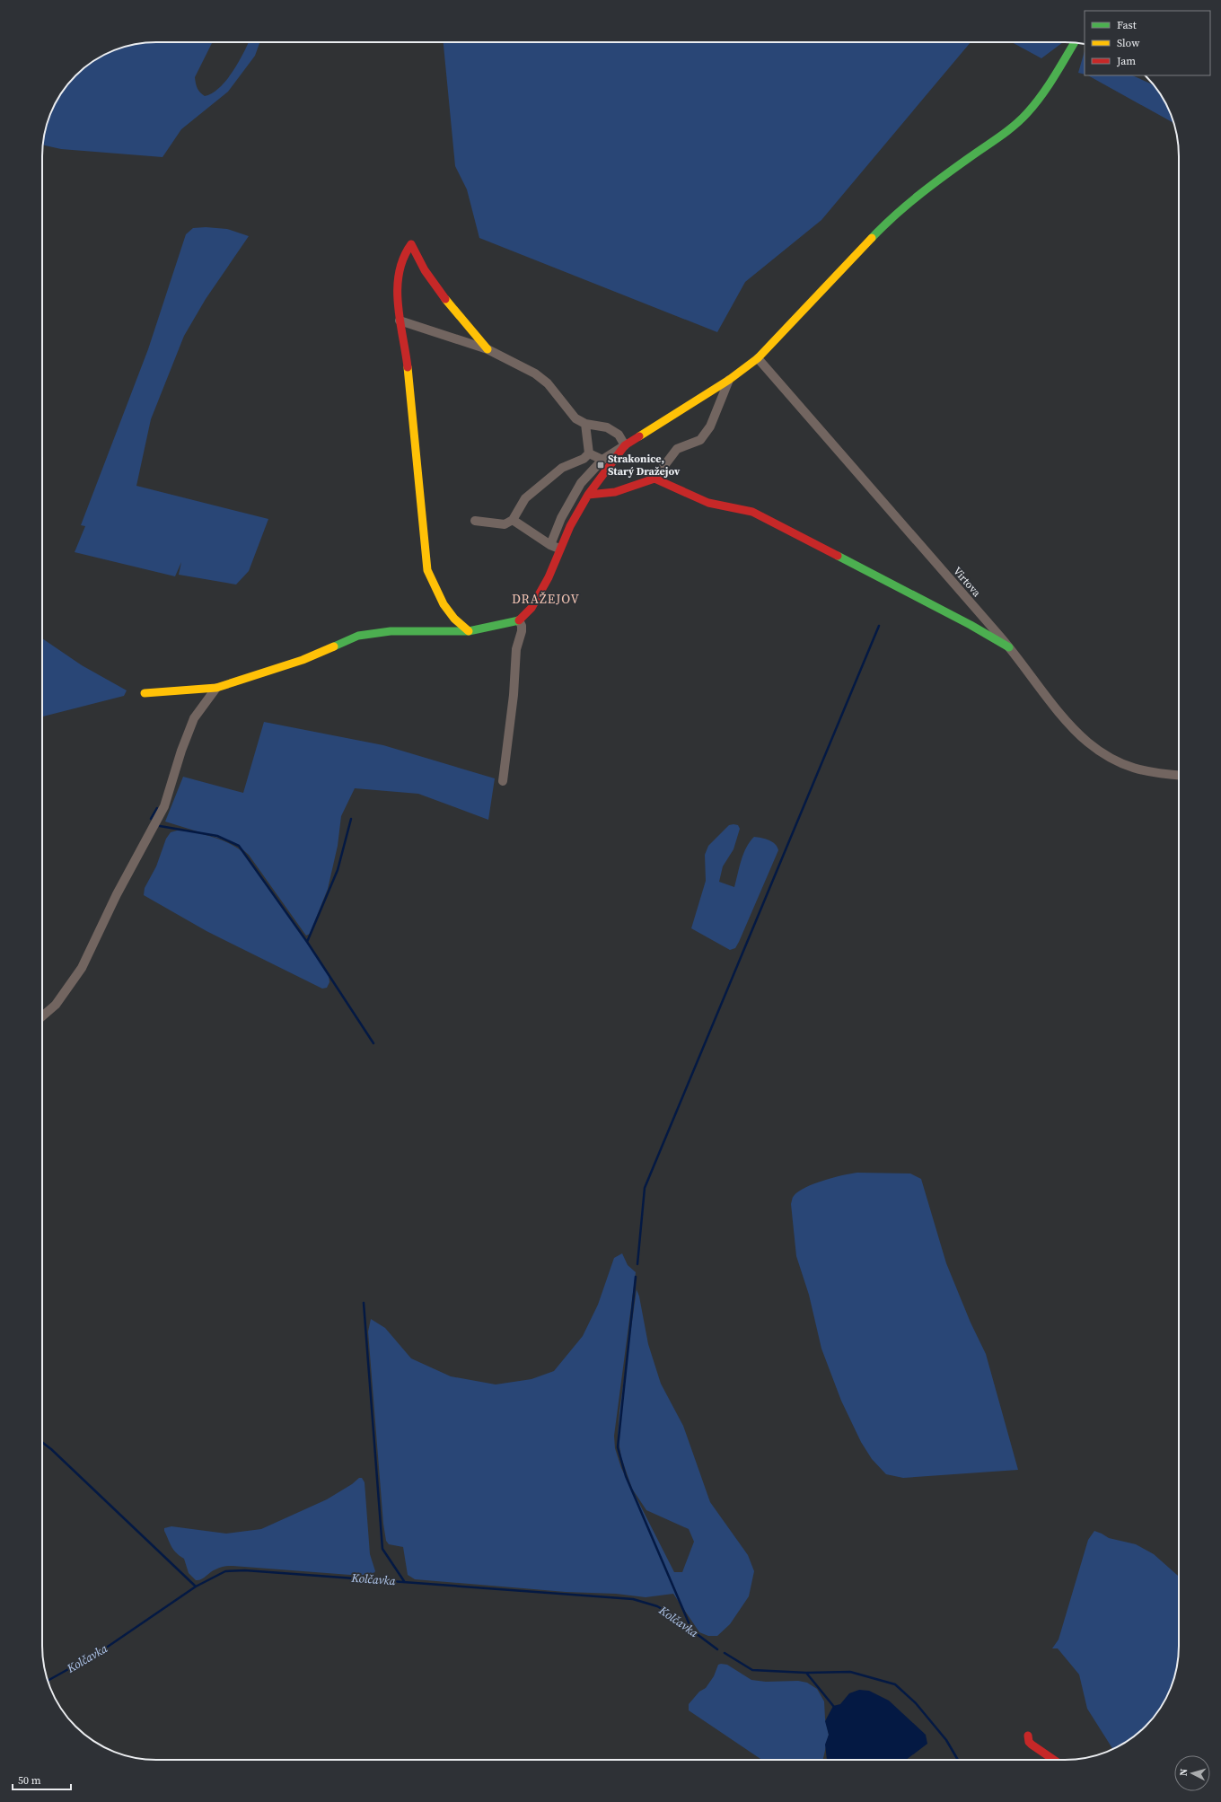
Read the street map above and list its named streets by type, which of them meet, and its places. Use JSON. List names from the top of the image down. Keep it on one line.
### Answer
{"streets":{"street":["Virtova"]},"districts":["DRAŽEJOV"],"water":["Kolčavka"],"places":{"transit":["Strakonice, Starý Dražejov"]},"legend":["Fast","Slow","Jam"],"scale_bar":"50 m","north":"left"}
